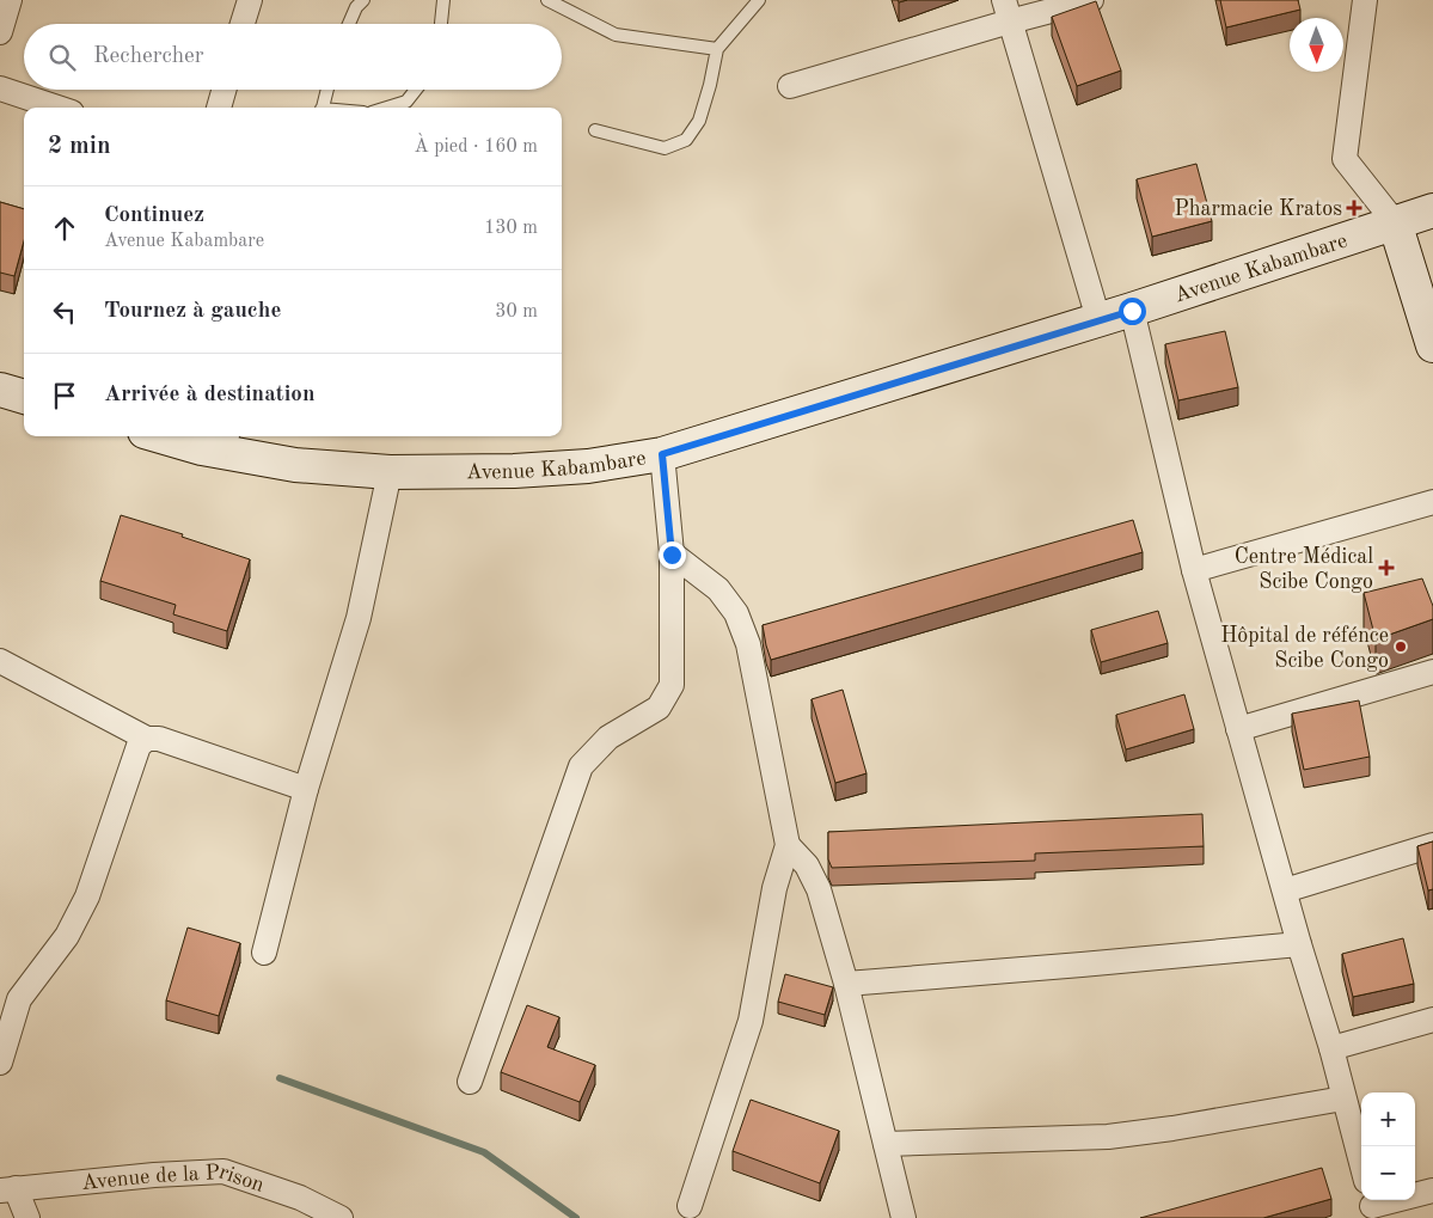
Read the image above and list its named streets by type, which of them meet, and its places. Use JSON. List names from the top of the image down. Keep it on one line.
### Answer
{"streets":{"main road":["Avenue Kabambare"],"street":["Avenue de la Prison"]},"places":{"health":["Pharmacie Kratos","Centre Médical Scibe Congo"],"other":["Hôpital de réfénce Scibe Congo"]},"north":"bottom","page":{"search":"Rechercher","heading":["2 min","À pied · 160 m"],"list":[["Continuez","Avenue Kabambare","130 m"],["Tournez à gauche","30 m"],"Arrivée à destination"],"map_buttons":["+","−"]}}
